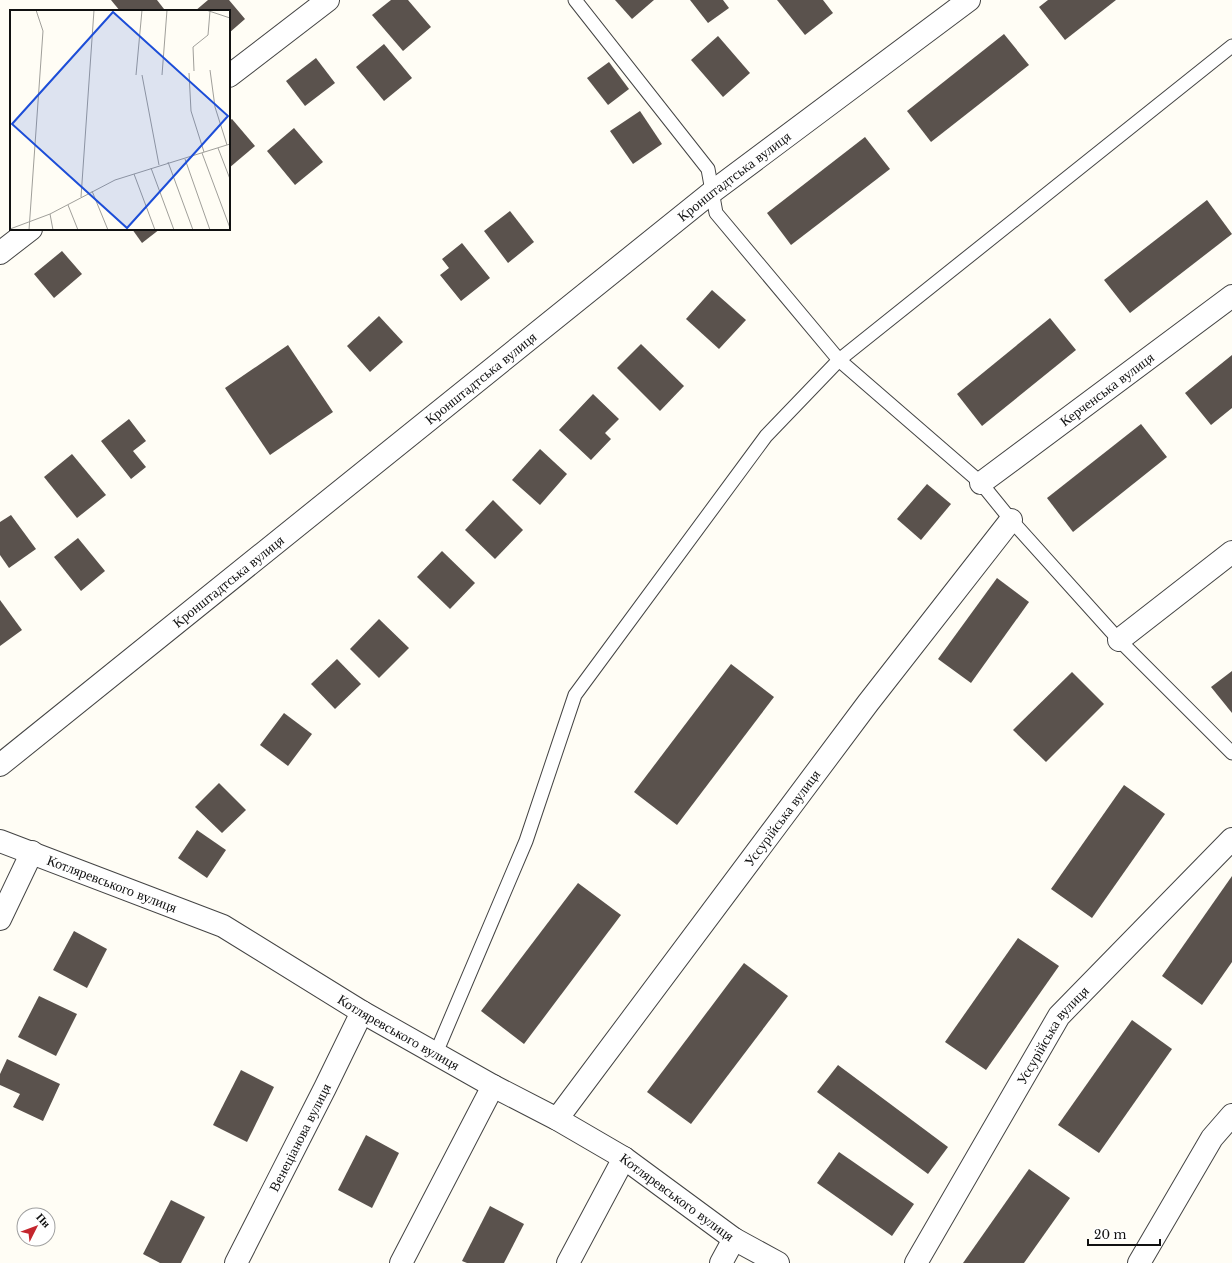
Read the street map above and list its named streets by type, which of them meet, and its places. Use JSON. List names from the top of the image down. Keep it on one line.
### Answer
{"streets":{"street":["Кронштадтська вулиця","Керченська вулиця","Уссурійська вулиця","Котляревського вулиця","Венеціанова вулиця"]},"crossings":[["Уссурійська вулиця","Котляревського вулиця"],["Котляревського вулиця","Венеціанова вулиця"]],"scale_bar":"20 m","north":"top right"}
